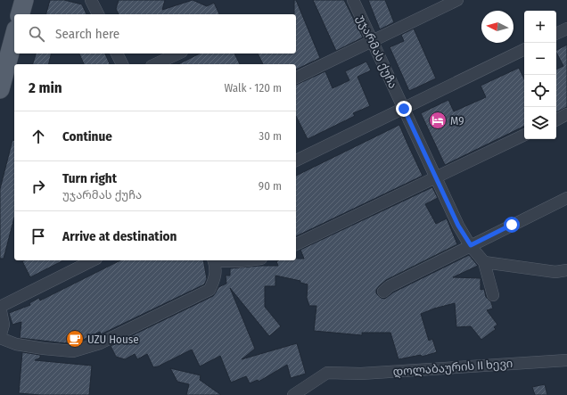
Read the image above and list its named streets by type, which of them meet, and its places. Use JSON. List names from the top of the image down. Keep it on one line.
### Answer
{"streets":{"street":["უჯარმას ქუჩა","დოლაბაურის II ხევი"]},"places":{"hotel":["M9"],"cafe":["UZU House"]},"north":"left","page":{"map_buttons":["+","−"],"search":"Search here","heading":["2 min","Walk · 120 m"],"list":[["Continue","30 m"],["Turn right","უჯარმას ქუჩა","90 m"],"Arrive at destination"]}}
